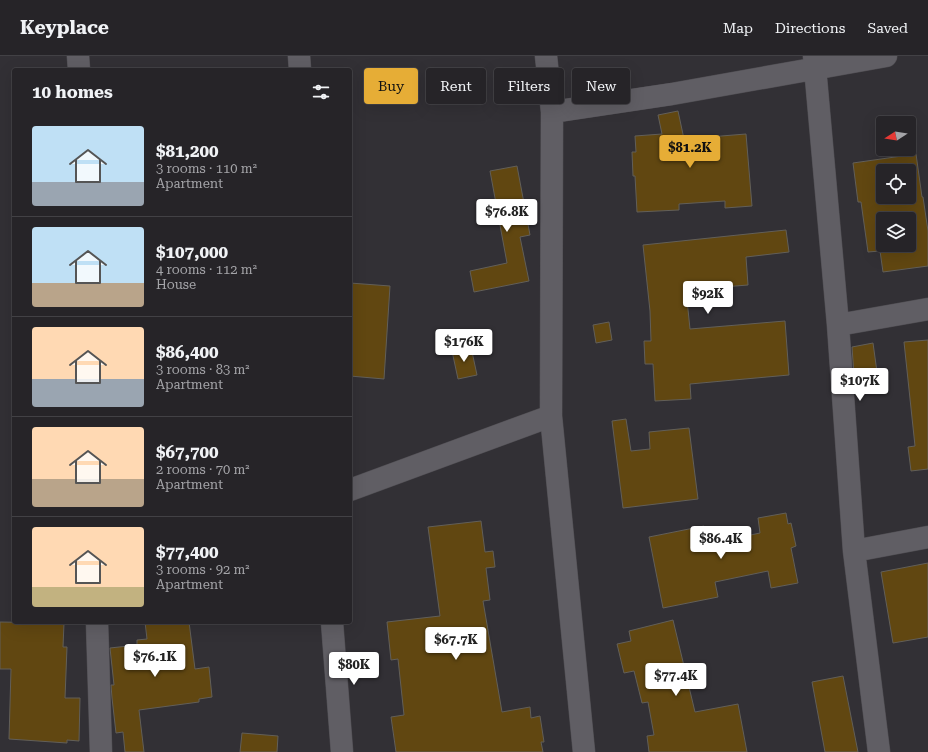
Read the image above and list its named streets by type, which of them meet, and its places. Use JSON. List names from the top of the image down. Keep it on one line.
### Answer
{"north":"left","page":{"header":"Keyplace","nav":["Map","Directions","Saved"],"chip":["Buy","Rent","Filters","New"],"heading":"10 homes","list":[{"name":"$81,200","note":"3 rooms · 110 m² · Apartment"},{"name":"$107,000","note":"4 rooms · 112 m² · House"},{"name":"$86,400","note":"3 rooms · 83 m² · Apartment"},{"name":"$67,700","note":"2 rooms · 70 m² · Apartment"},{"name":"$77,400","note":"3 rooms · 92 m² · Apartment"}],"price":["$81.2K","$76.8K","$92K","$176K","$107K","$86.4K","$67.7K","$76.1K","$80K","$77.4K"]}}
